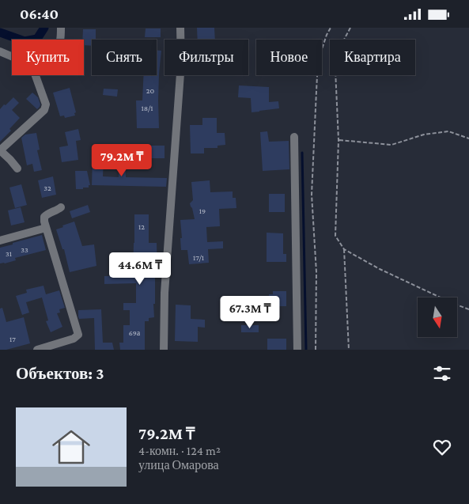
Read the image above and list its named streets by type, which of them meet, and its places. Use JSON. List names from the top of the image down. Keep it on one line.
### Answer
{"house_numbers":["20","18/1","32","19","12","33","31","17/1","69а","17"],"north":"bottom","page":{"status":"06:40","chip":["Купить","Снять","Фильтры","Новое","Квартира"],"price":["79.2M ₸","44.6M ₸","67.3M ₸"],"heading":"Объектов: 3","list":[{"name":"79.2M ₸","note":"4-комн. · 124 m² · улица Омарова"}]}}
